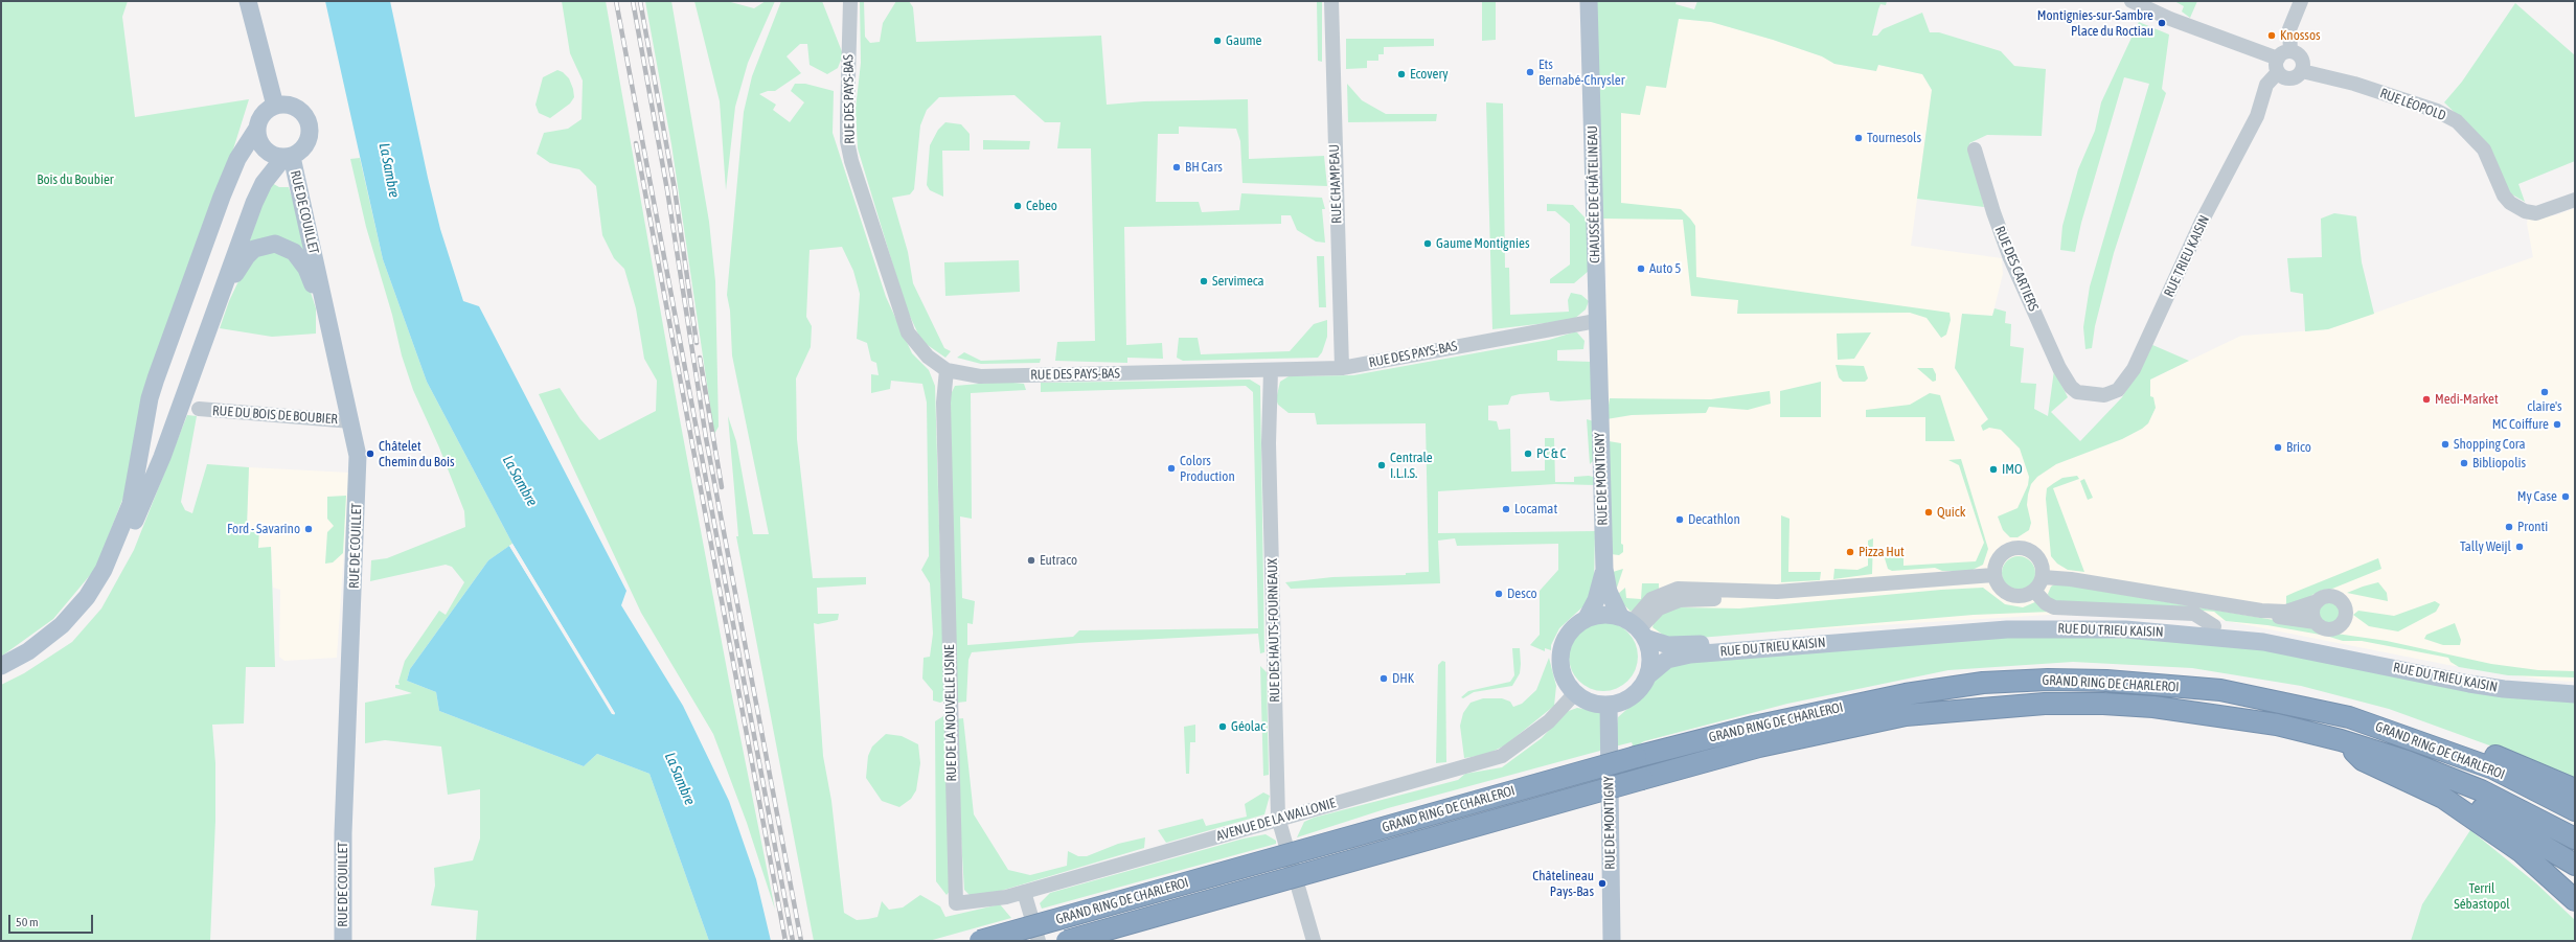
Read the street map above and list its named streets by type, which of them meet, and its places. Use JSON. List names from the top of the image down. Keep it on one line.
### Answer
{"streets":{"highway":["GRAND RING DE CHARLEROI"],"main road":["CHAUSSÉE DE CHÂTELINEAU","RUE DE COUILLET","RUE DE MONTIGNY","RUE DU TRIEU KAISIN"],"street":["RUE DES PAYS-BAS","RUE LÉOPOLD","RUE CHAMPEAU","RUE TRIEU KAISIN","RUE DES CARTIERS","RUE DU BOIS DE BOUBIER","RUE DES HAUTS-FOURNEAUX","RUE DE LA NOUVELLE USINE","AVENUE DE LA WALLONIE"]},"crossings":[["RUE DES PAYS-BAS","RUE CHAMPEAU"],["RUE DES PAYS-BAS","CHAUSSÉE DE CHÂTELINEAU"],["RUE DES PAYS-BAS","RUE DES HAUTS-FOURNEAUX"],["RUE DES PAYS-BAS","RUE DE LA NOUVELLE USINE"],["RUE LÉOPOLD","RUE TRIEU KAISIN"],["CHAUSSÉE DE CHÂTELINEAU","RUE DE MONTIGNY"],["RUE DE COUILLET","RUE DU BOIS DE BOUBIER"],["RUE TRIEU KAISIN","RUE DES CARTIERS"],["RUE DE MONTIGNY","RUE DU TRIEU KAISIN"],["RUE DE MONTIGNY","AVENUE DE LA WALLONIE"],["RUE DES HAUTS-FOURNEAUX","AVENUE DE LA WALLONIE"],["RUE DU TRIEU KAISIN","AVENUE DE LA WALLONIE"],["RUE DE LA NOUVELLE USINE","AVENUE DE LA WALLONIE"]],"water":["La Sambre"],"parks":["Bois du Boubier","Terril Sébastopol"],"places":["Montignies-sur-Sambre Place du Roctiau","Knossos","Gaume","Ets Bernabé-Chrysler","Ecovery","Tournesols","BH Cars","Cebeo","Gaume Montignies","Auto 5","Servimeca","claire's","Medi-Market","MC Coiffure","Shopping Cora","Brico","Châtelet Chemin du Bois","PC & C","Bibliopolis","Centrale I.L.I.S.","Colors Production","IMO","My Case","Locamat","Quick","Decathlon","Pronti","Ford - Savarino","Tally Weijl","Pizza Hut","Eutraco","Desco","DHK","Géolac","Châtelineau Pays-Bas"],"scale_bar":"50 m"}
